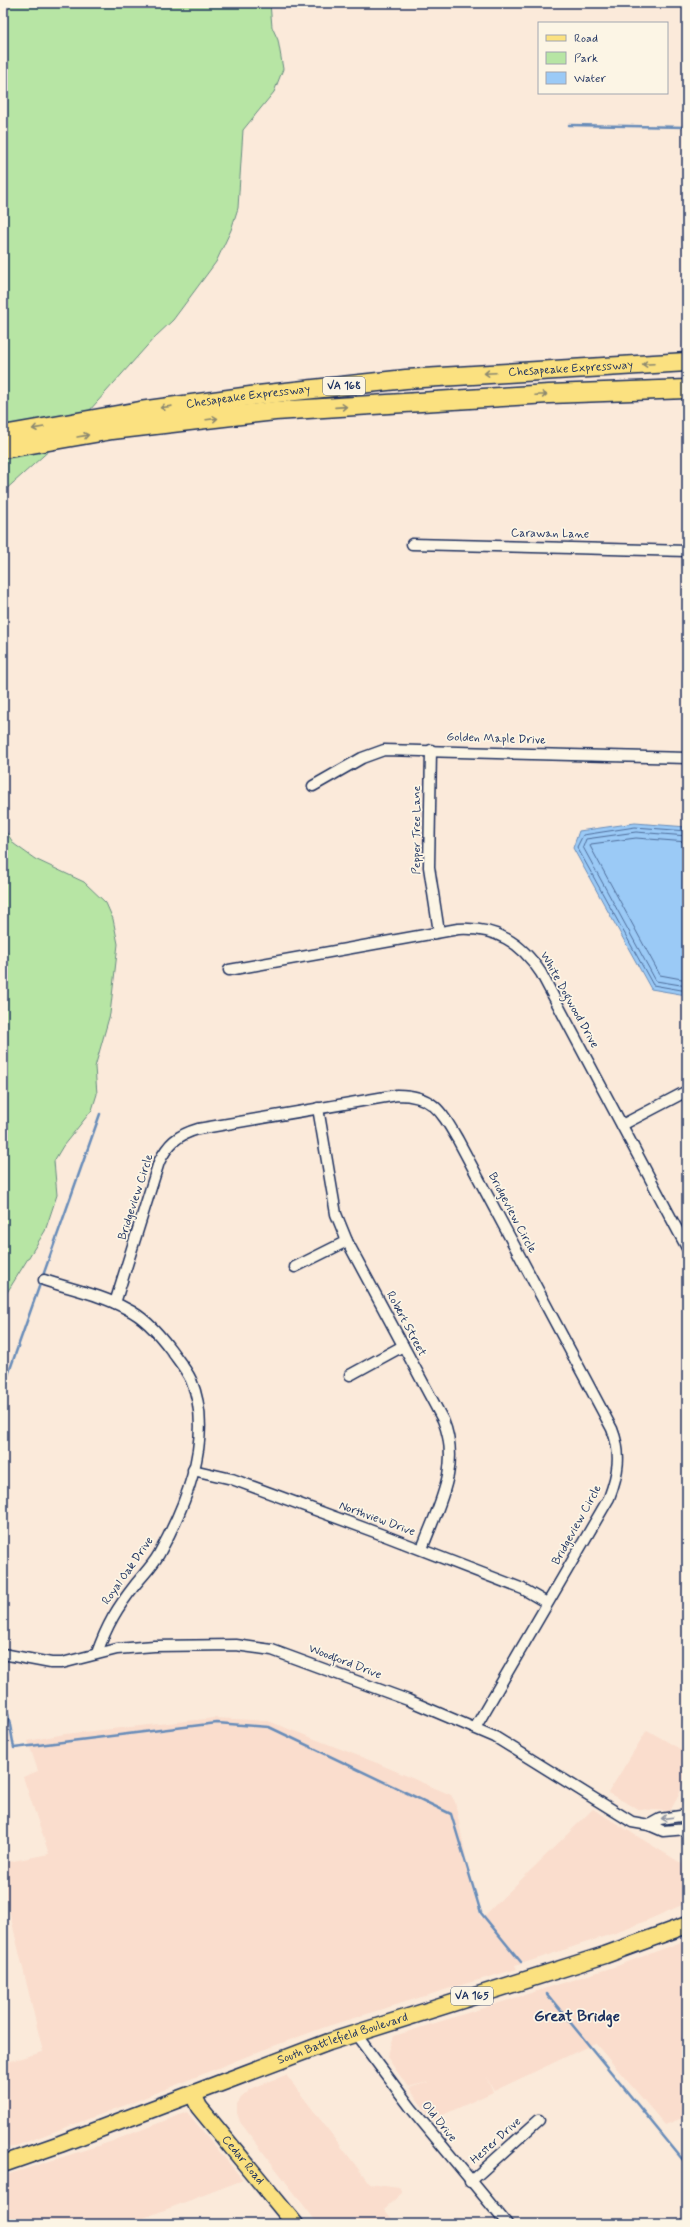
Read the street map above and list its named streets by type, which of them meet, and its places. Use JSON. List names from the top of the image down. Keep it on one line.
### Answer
{"streets":{"highway":["Chesapeake Expressway","VA 168"],"main road":["VA 165","South Battlefield Boulevard","Cedar Road"],"street":["Carawan Lane","Golden Maple Drive","Pepper Tree Lane","White Dogwood Drive","Bridgeview Circle","Robert Street","Northview Drive","Royal Oak Drive","Woodford Drive","Old Drive","Hester Drive"]},"crossings":[["Golden Maple Drive","Pepper Tree Lane"],["Pepper Tree Lane","White Dogwood Drive"],["Bridgeview Circle","Robert Street"],["Bridgeview Circle","Northview Drive"],["Bridgeview Circle","Royal Oak Drive"],["Bridgeview Circle","Woodford Drive"],["Robert Street","Northview Drive"],["Northview Drive","Royal Oak Drive"],["Royal Oak Drive","Woodford Drive"],["South Battlefield Boulevard","Old Drive"],["South Battlefield Boulevard","Cedar Road"],["Old Drive","Hester Drive"]],"districts":["Great Bridge"],"legend":["Road","Park","Water"]}
